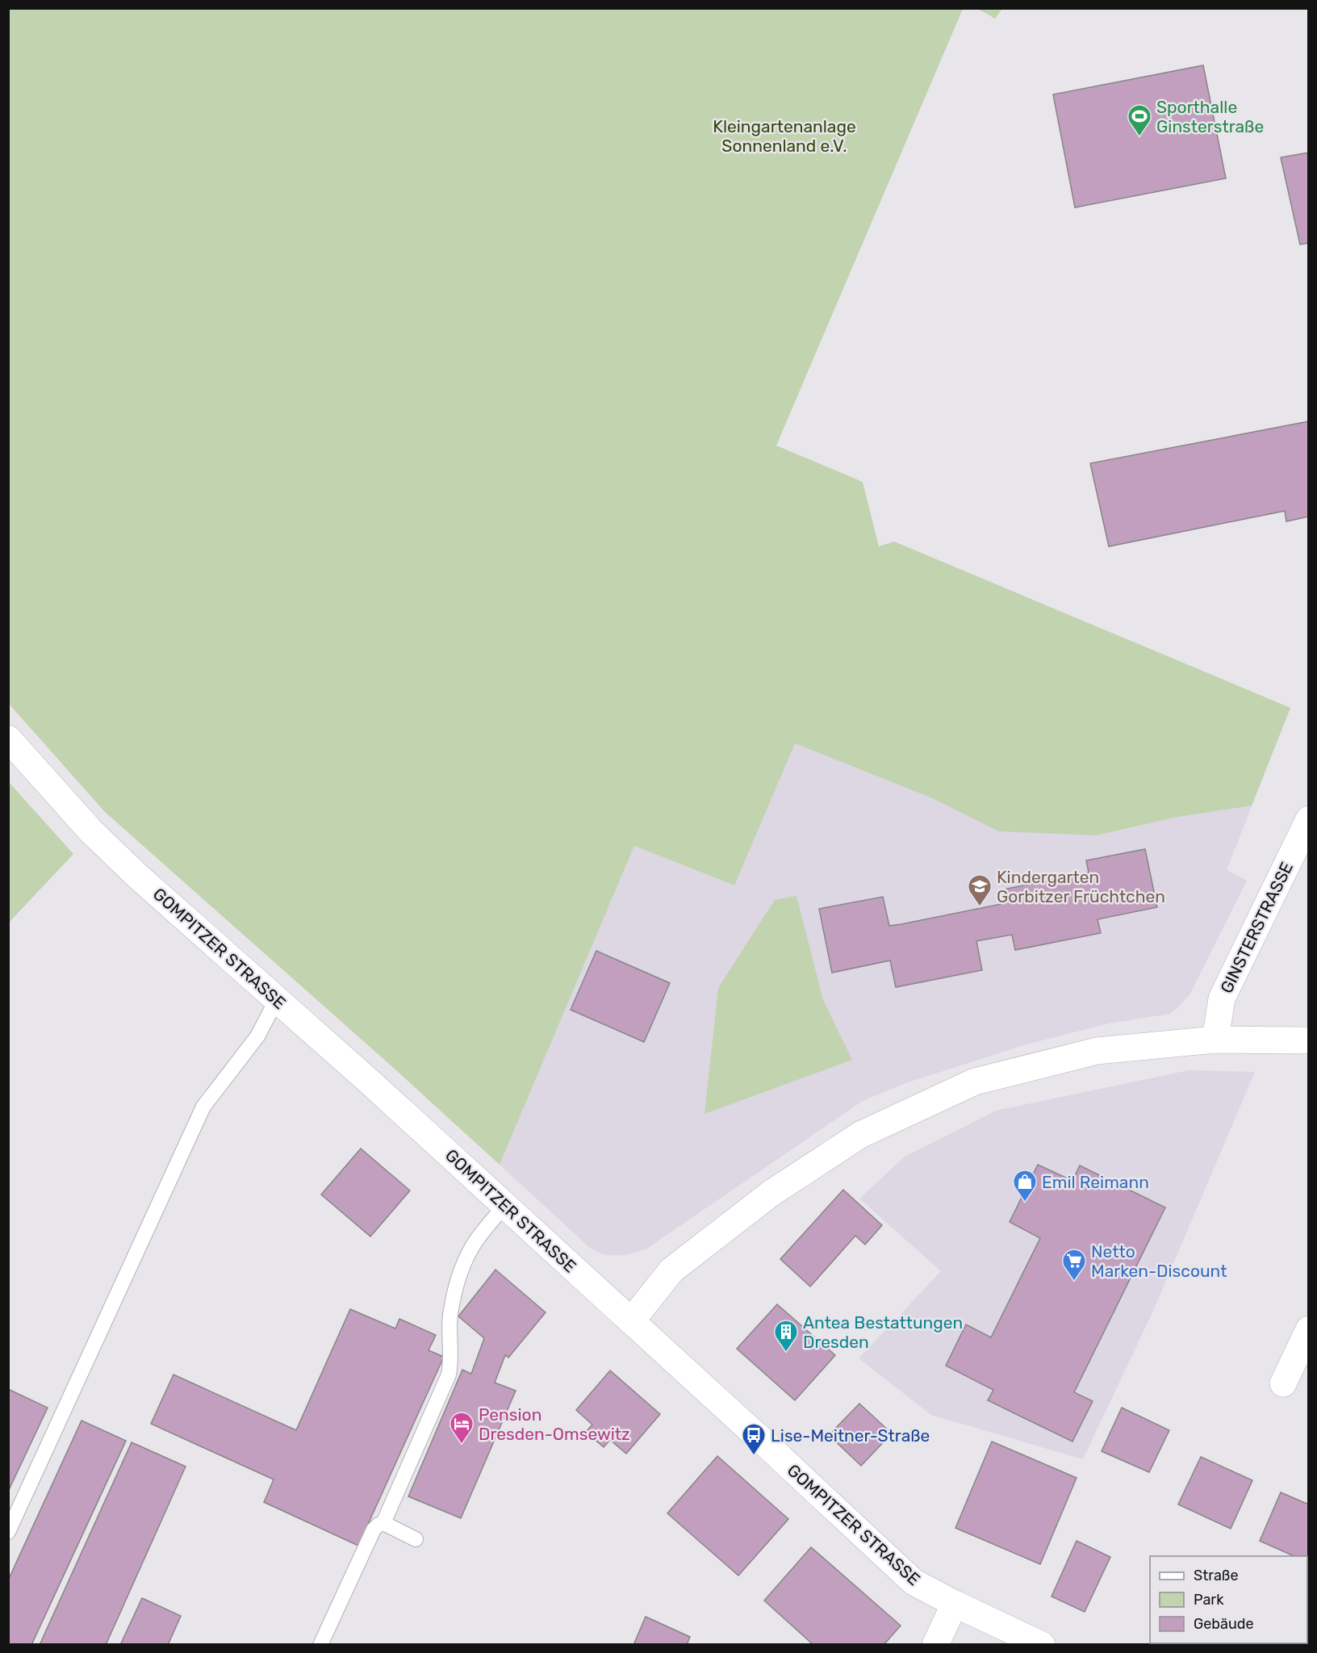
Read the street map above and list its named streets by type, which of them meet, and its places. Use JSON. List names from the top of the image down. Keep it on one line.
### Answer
{"streets":{"street":["GINSTERSTRASSE","GOMPITZER STRASSE"]},"parks":["Kleingartenanlage Sonnenland e.V."],"places":{"sports":["Sporthalle Ginsterstraße"],"school or university":["Kindergarten Gorbitzer Früchtchen"],"shop":["Emil Reimann"],"supermarket":["Netto Marken-Discount"],"building":["Antea Bestattungen Dresden"],"hotel":["Pension Dresden-Omsewitz"],"bus stop":["Lise-Meitner-Straße"]},"legend":["Straße","Park","Gebäude"]}
